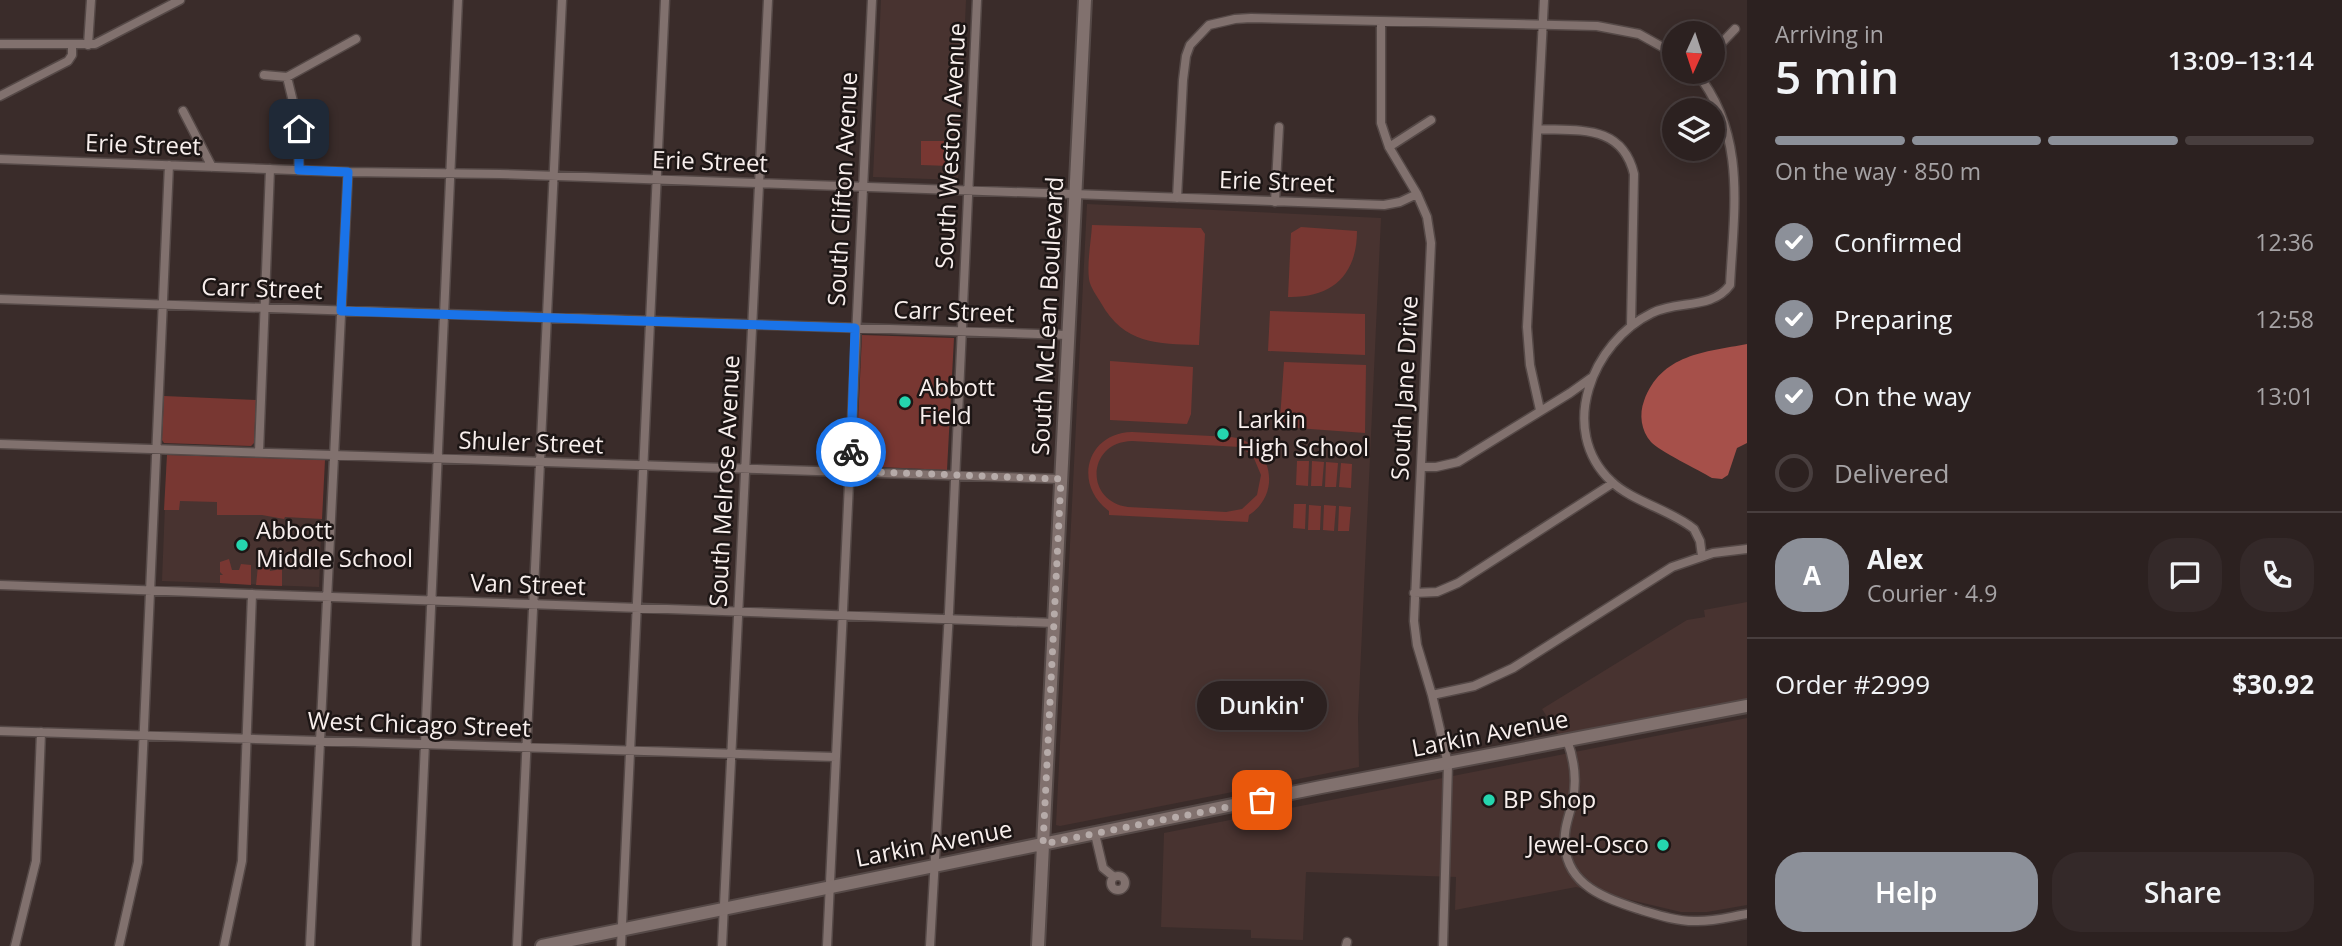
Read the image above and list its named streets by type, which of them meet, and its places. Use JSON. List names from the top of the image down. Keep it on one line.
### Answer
{"streets":{"main road":["South McLean Boulevard","Larkin Avenue"],"street":["Erie Street","South Weston Avenue","South Clifton Avenue","Carr Street","South Jane Drive","Shuler Street","South Melrose Avenue","Van Street","West Chicago Street"]},"crossings":[["Erie Street","South Weston Avenue"],["Erie Street","South Clifton Avenue"],["Erie Street","South McLean Boulevard"],["Erie Street","South Jane Drive"],["Erie Street","South Melrose Avenue"],["South Weston Avenue","Carr Street"],["South Weston Avenue","Shuler Street"],["South Weston Avenue","Van Street"],["South Weston Avenue","Larkin Avenue"],["South Clifton Avenue","Carr Street"],["South Clifton Avenue","Shuler Street"],["South Clifton Avenue","Van Street"],["South Clifton Avenue","West Chicago Street"],["South Clifton Avenue","Larkin Avenue"],["Carr Street","South McLean Boulevard"],["Carr Street","South Melrose Avenue"],["South McLean Boulevard","Shuler Street"],["South McLean Boulevard","Van Street"],["South McLean Boulevard","Larkin Avenue"],["South Jane Drive","Larkin Avenue"],["Shuler Street","South Melrose Avenue"],["South Melrose Avenue","Van Street"],["South Melrose Avenue","West Chicago Street"],["South Melrose Avenue","Larkin Avenue"]],"places":["Abbott Field","Larkin High School","Abbott Middle School","Dunkin'","BP Shop","Jewel-Osco"],"north":"bottom","page":{"heading":["5 min","Arriving in","13:09–13:14"],"panel":["Alex","Courier · 4.9","Order #2999","$30.92"],"bar":"On the way · 850 m","list":[["Confirmed","12:36"],["Preparing","12:58"],["On the way","13:01"],"Delivered"],"round":"A","bubble":"Dunkin'","buttons":["Help","Share"]}}
